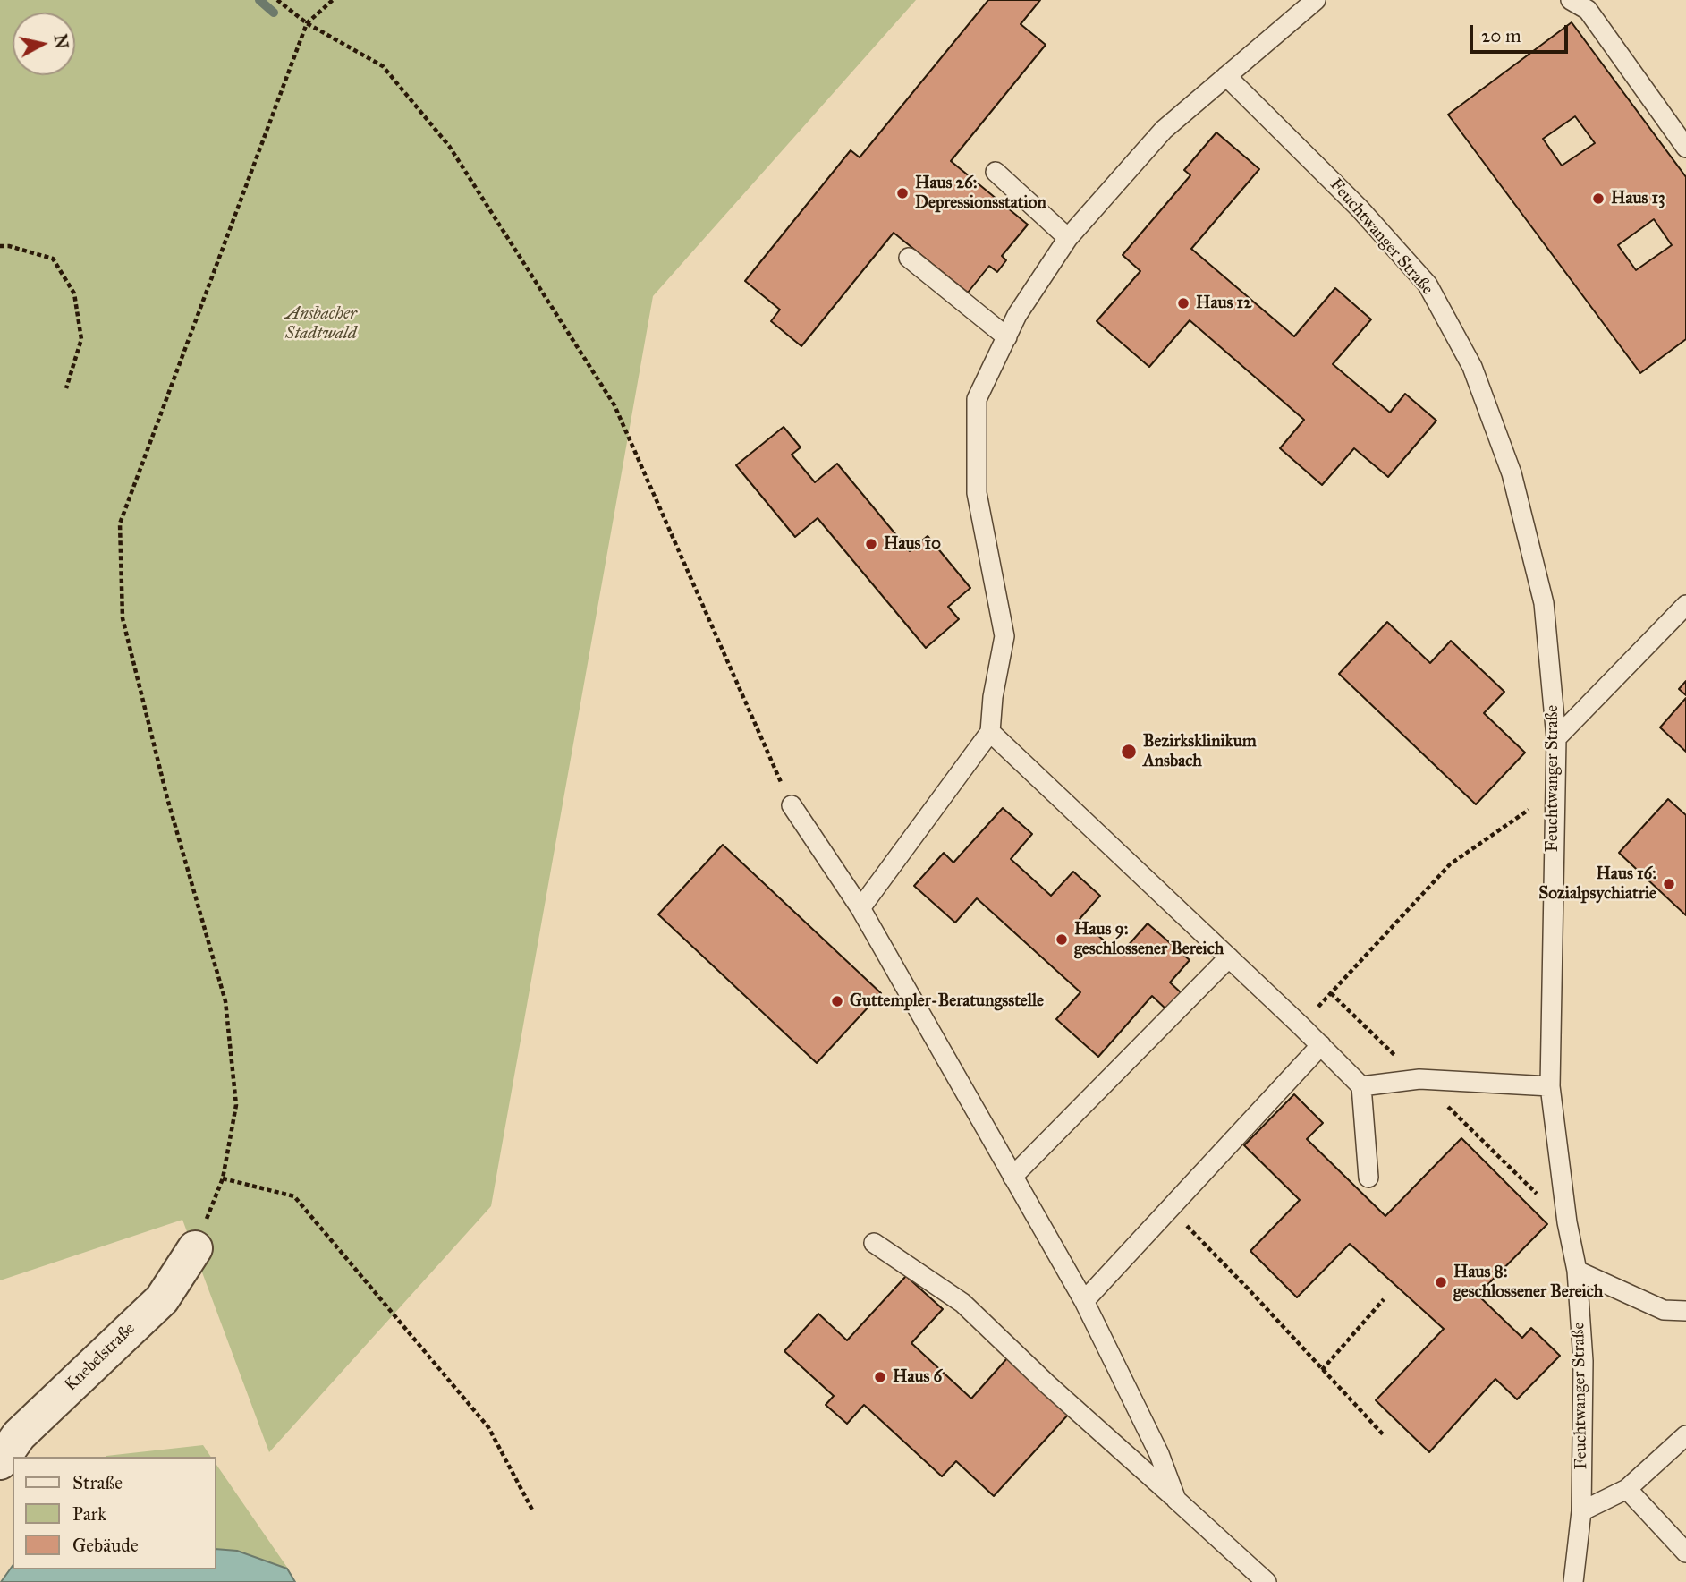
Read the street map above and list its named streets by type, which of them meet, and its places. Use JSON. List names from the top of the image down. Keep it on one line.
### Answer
{"streets":{"street":["Knebelstraße"],"lane":["Feuchtwanger Straße"]},"parks":["Ansbacher Stadtwald"],"places":["Haus 26: Depressionsstation","Haus 13","Haus 12","Haus 10","Bezirksklinikum Ansbach","Haus 16: Sozialpsychiatrie","Haus 9: geschlossener Bereich","Guttempler-Beratungsstelle","Haus 8: geschlossener Bereich","Haus 6"],"legend":["Straße","Park","Gebäude"],"scale_bar":"20 m","north":"right"}
